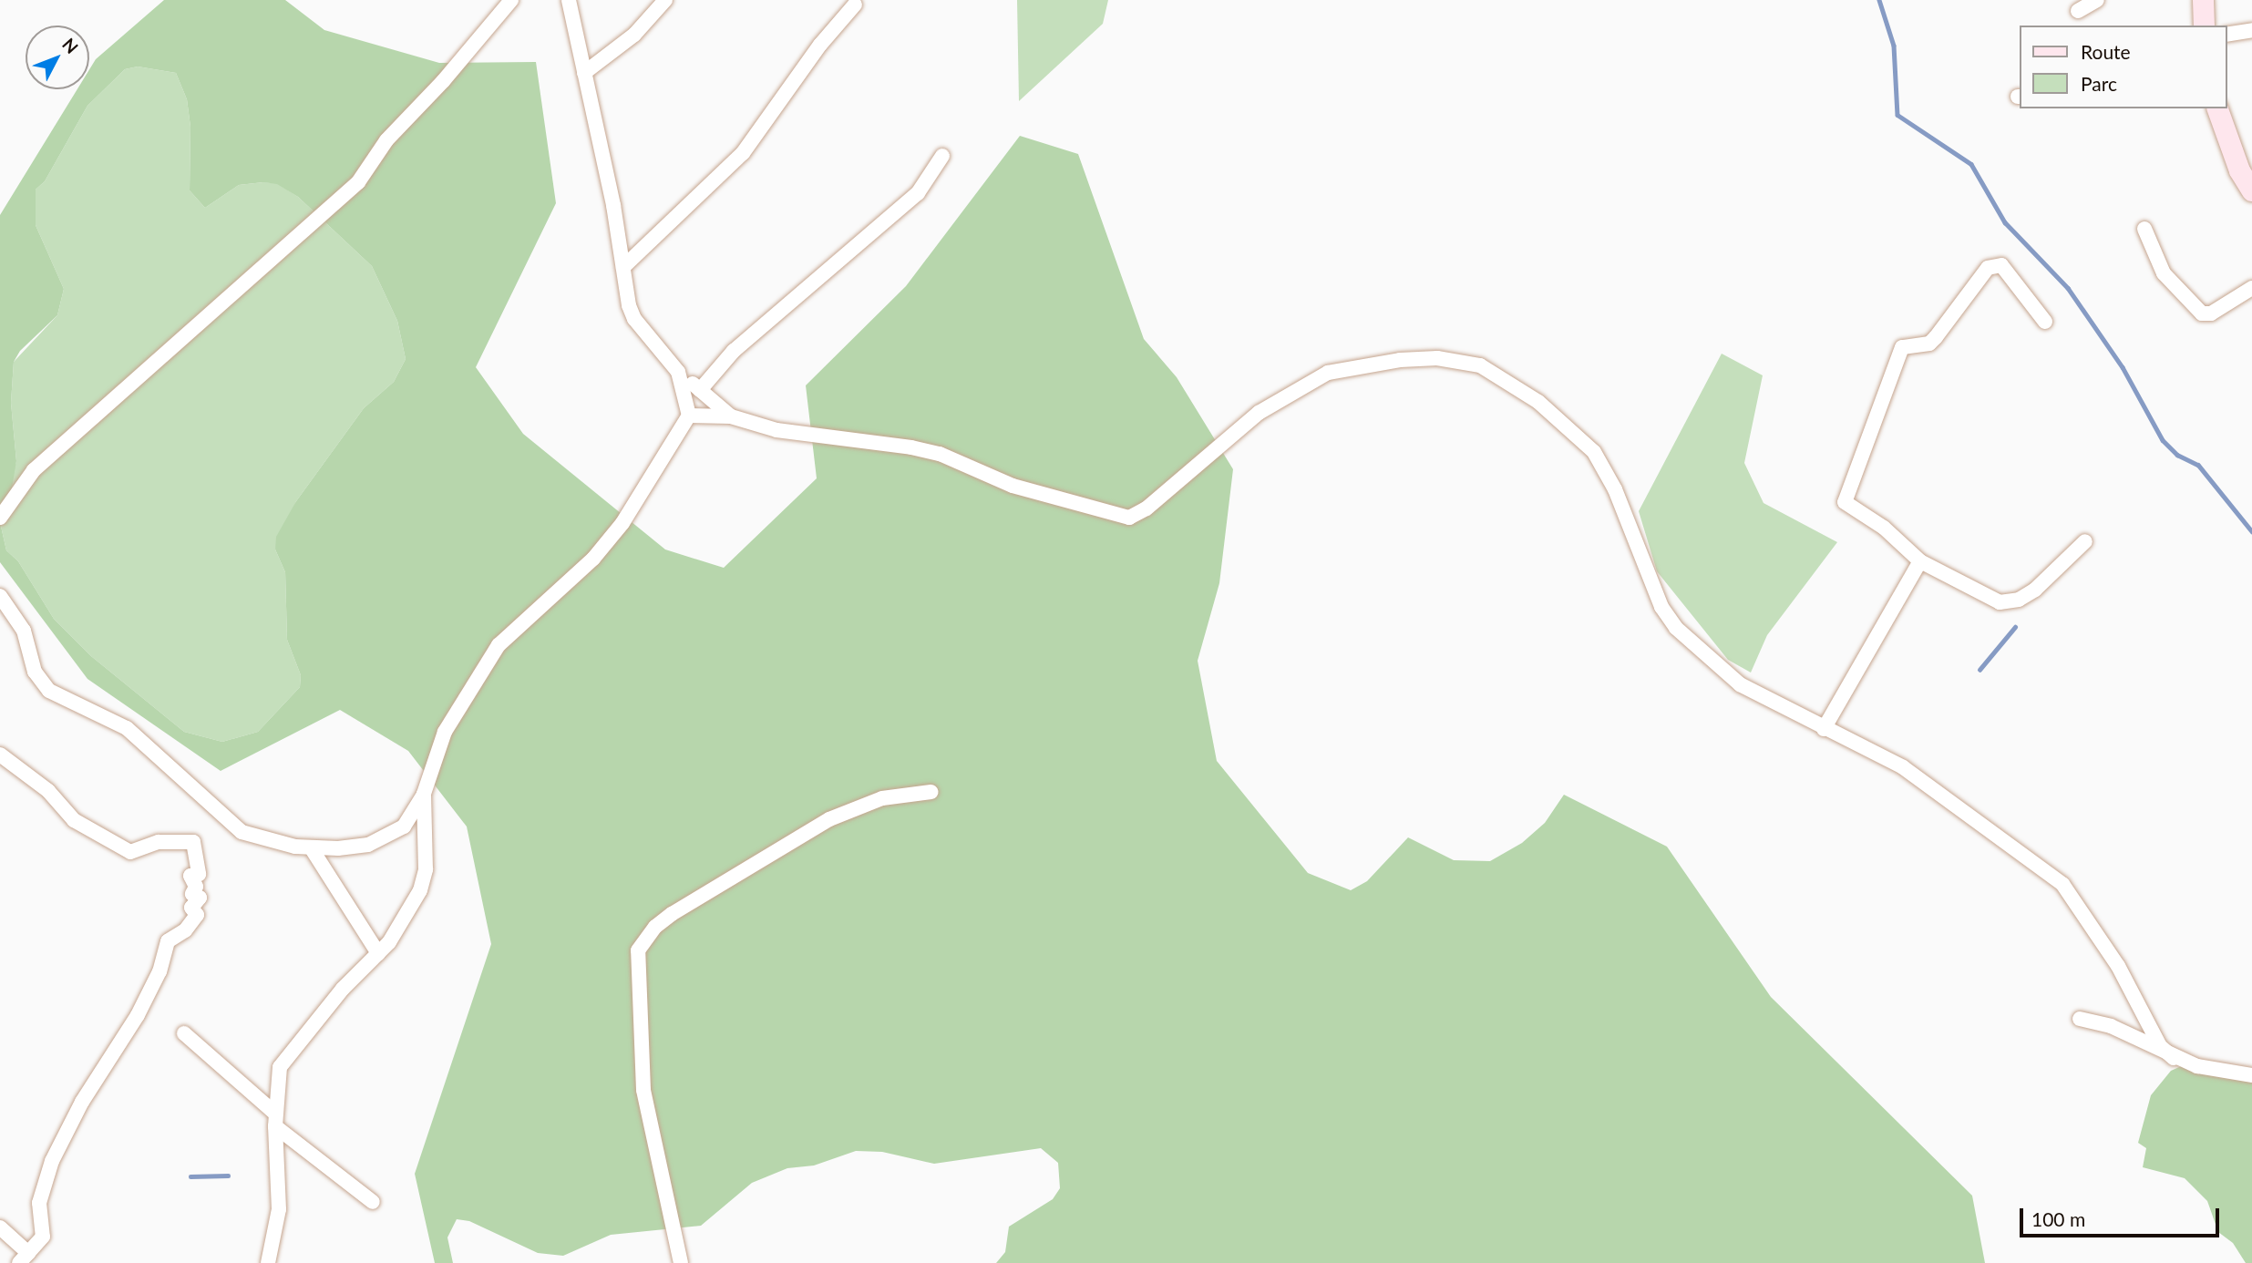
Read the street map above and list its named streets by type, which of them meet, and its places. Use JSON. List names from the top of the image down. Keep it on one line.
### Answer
{"legend":["Route","Parc"],"scale_bar":"100 m","north":"top right"}
